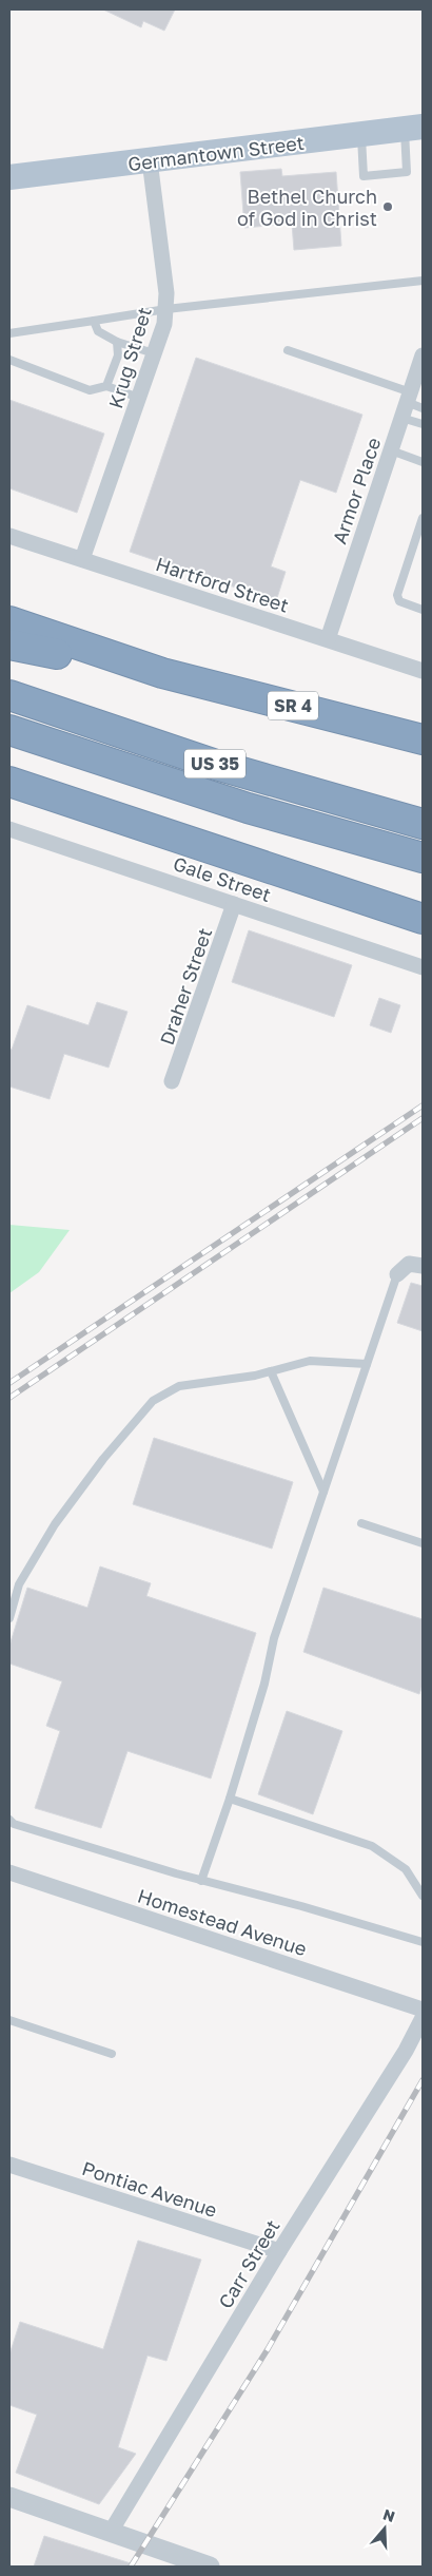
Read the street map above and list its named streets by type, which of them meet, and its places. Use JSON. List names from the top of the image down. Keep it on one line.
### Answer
{"streets":{"highway":["SR 4","US 35"],"main road":["Germantown Street"],"street":["Krug Street","Armor Place","Hartford Street","Gale Street","Draher Street","Homestead Avenue","Pontiac Avenue","Carr Street"]},"crossings":[["Germantown Street","Krug Street"],["Krug Street","Hartford Street"],["Armor Place","Hartford Street"],["Gale Street","Draher Street"],["Pontiac Avenue","Carr Street"]],"places":["Bethel Church of God in Christ"],"north":"top"}
